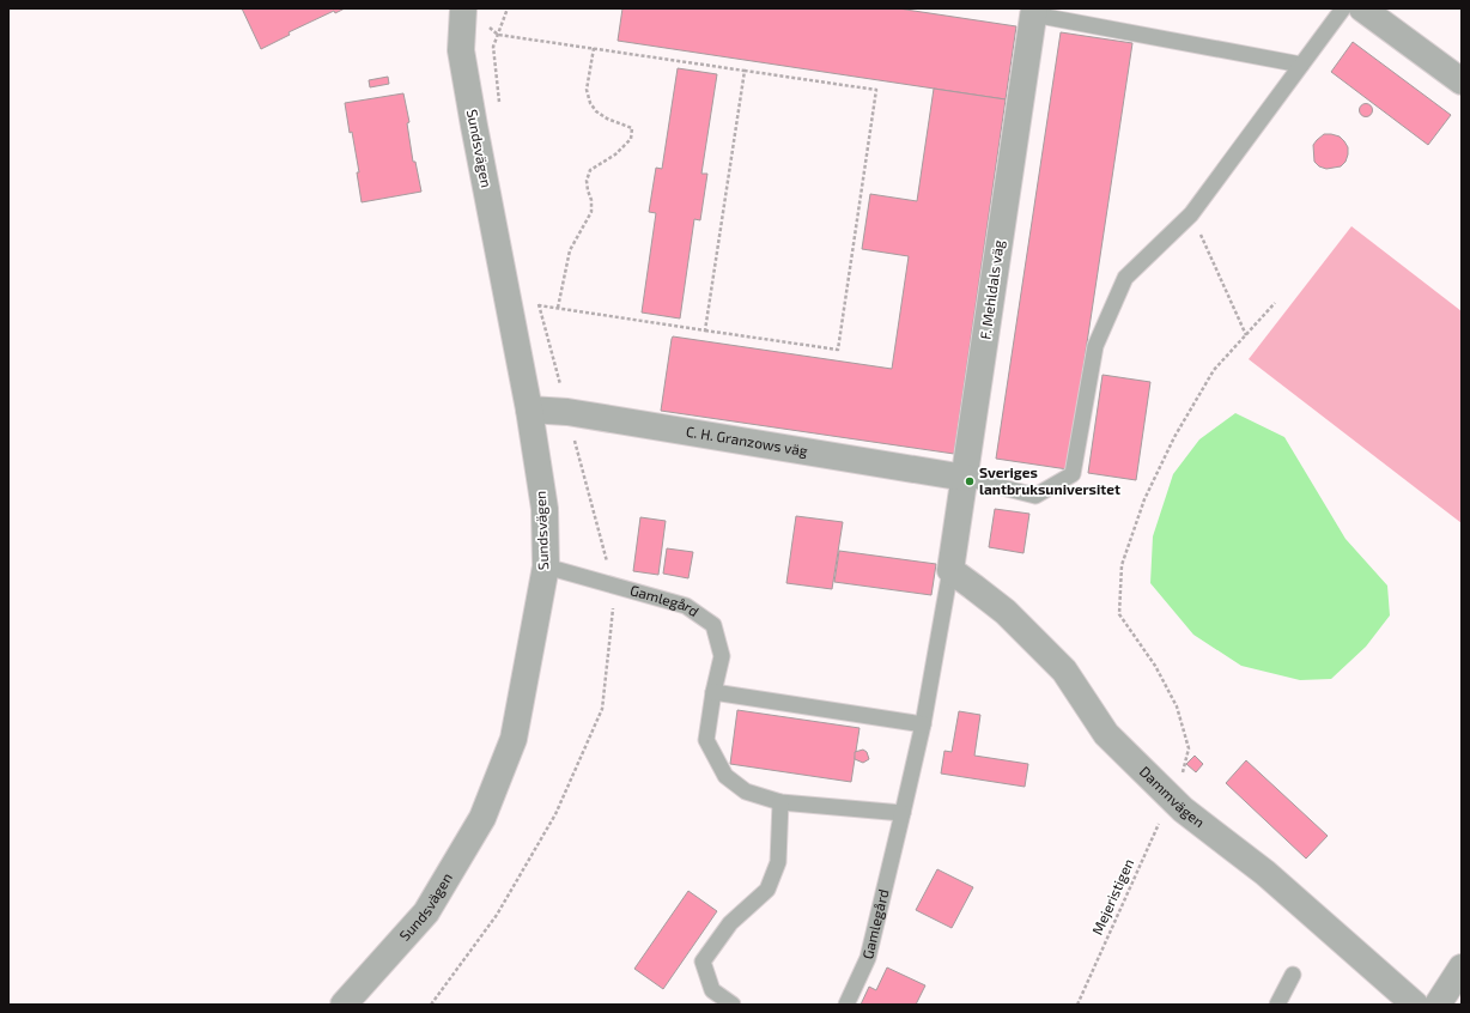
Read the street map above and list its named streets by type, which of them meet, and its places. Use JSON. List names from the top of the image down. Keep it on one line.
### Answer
{"streets":{"street":["Sundsvägen","F. Mehldals väg","C. H. Granzows väg","Dammvägen"],"lane":["Gamlegård"],"path":["Mejeristigen"]},"crossings":[["Sundsvägen","C. H. Granzows väg"],["Sundsvägen","Gamlegård"],["F. Mehldals väg","C. H. Granzows väg"],["F. Mehldals väg","Gamlegård"],["F. Mehldals väg","Dammvägen"],["Gamlegård","Dammvägen"],["Dammvägen","Mejeristigen"]],"places":["Sveriges lantbruksuniversitet"]}
